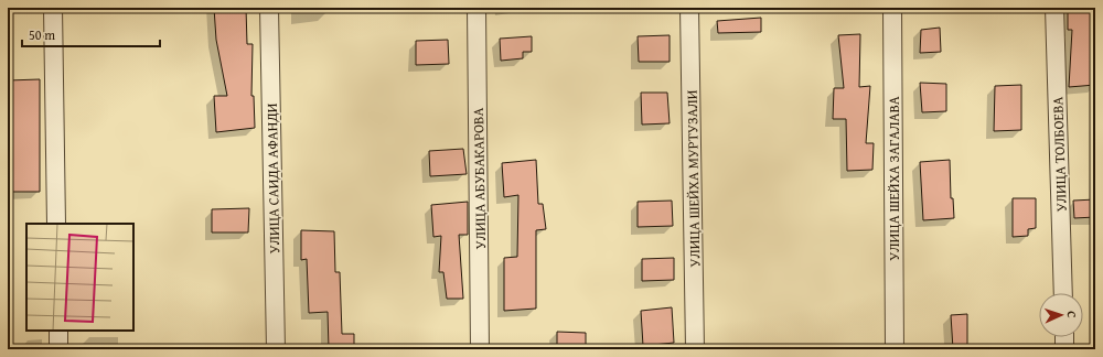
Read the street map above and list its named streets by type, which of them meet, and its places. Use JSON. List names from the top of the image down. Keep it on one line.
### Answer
{"streets":{"street":["УЛИЦА ТОЛБОЕВА","УЛИЦА САИДА АФАНДИ","УЛИЦА АБУБАКАРОВА","УЛИЦА ШЕЙХА МУРТУЗАЛИ","УЛИЦА ШЕЙХА ЗАГАЛАВА"]},"scale_bar":"50 m","north":"right"}
